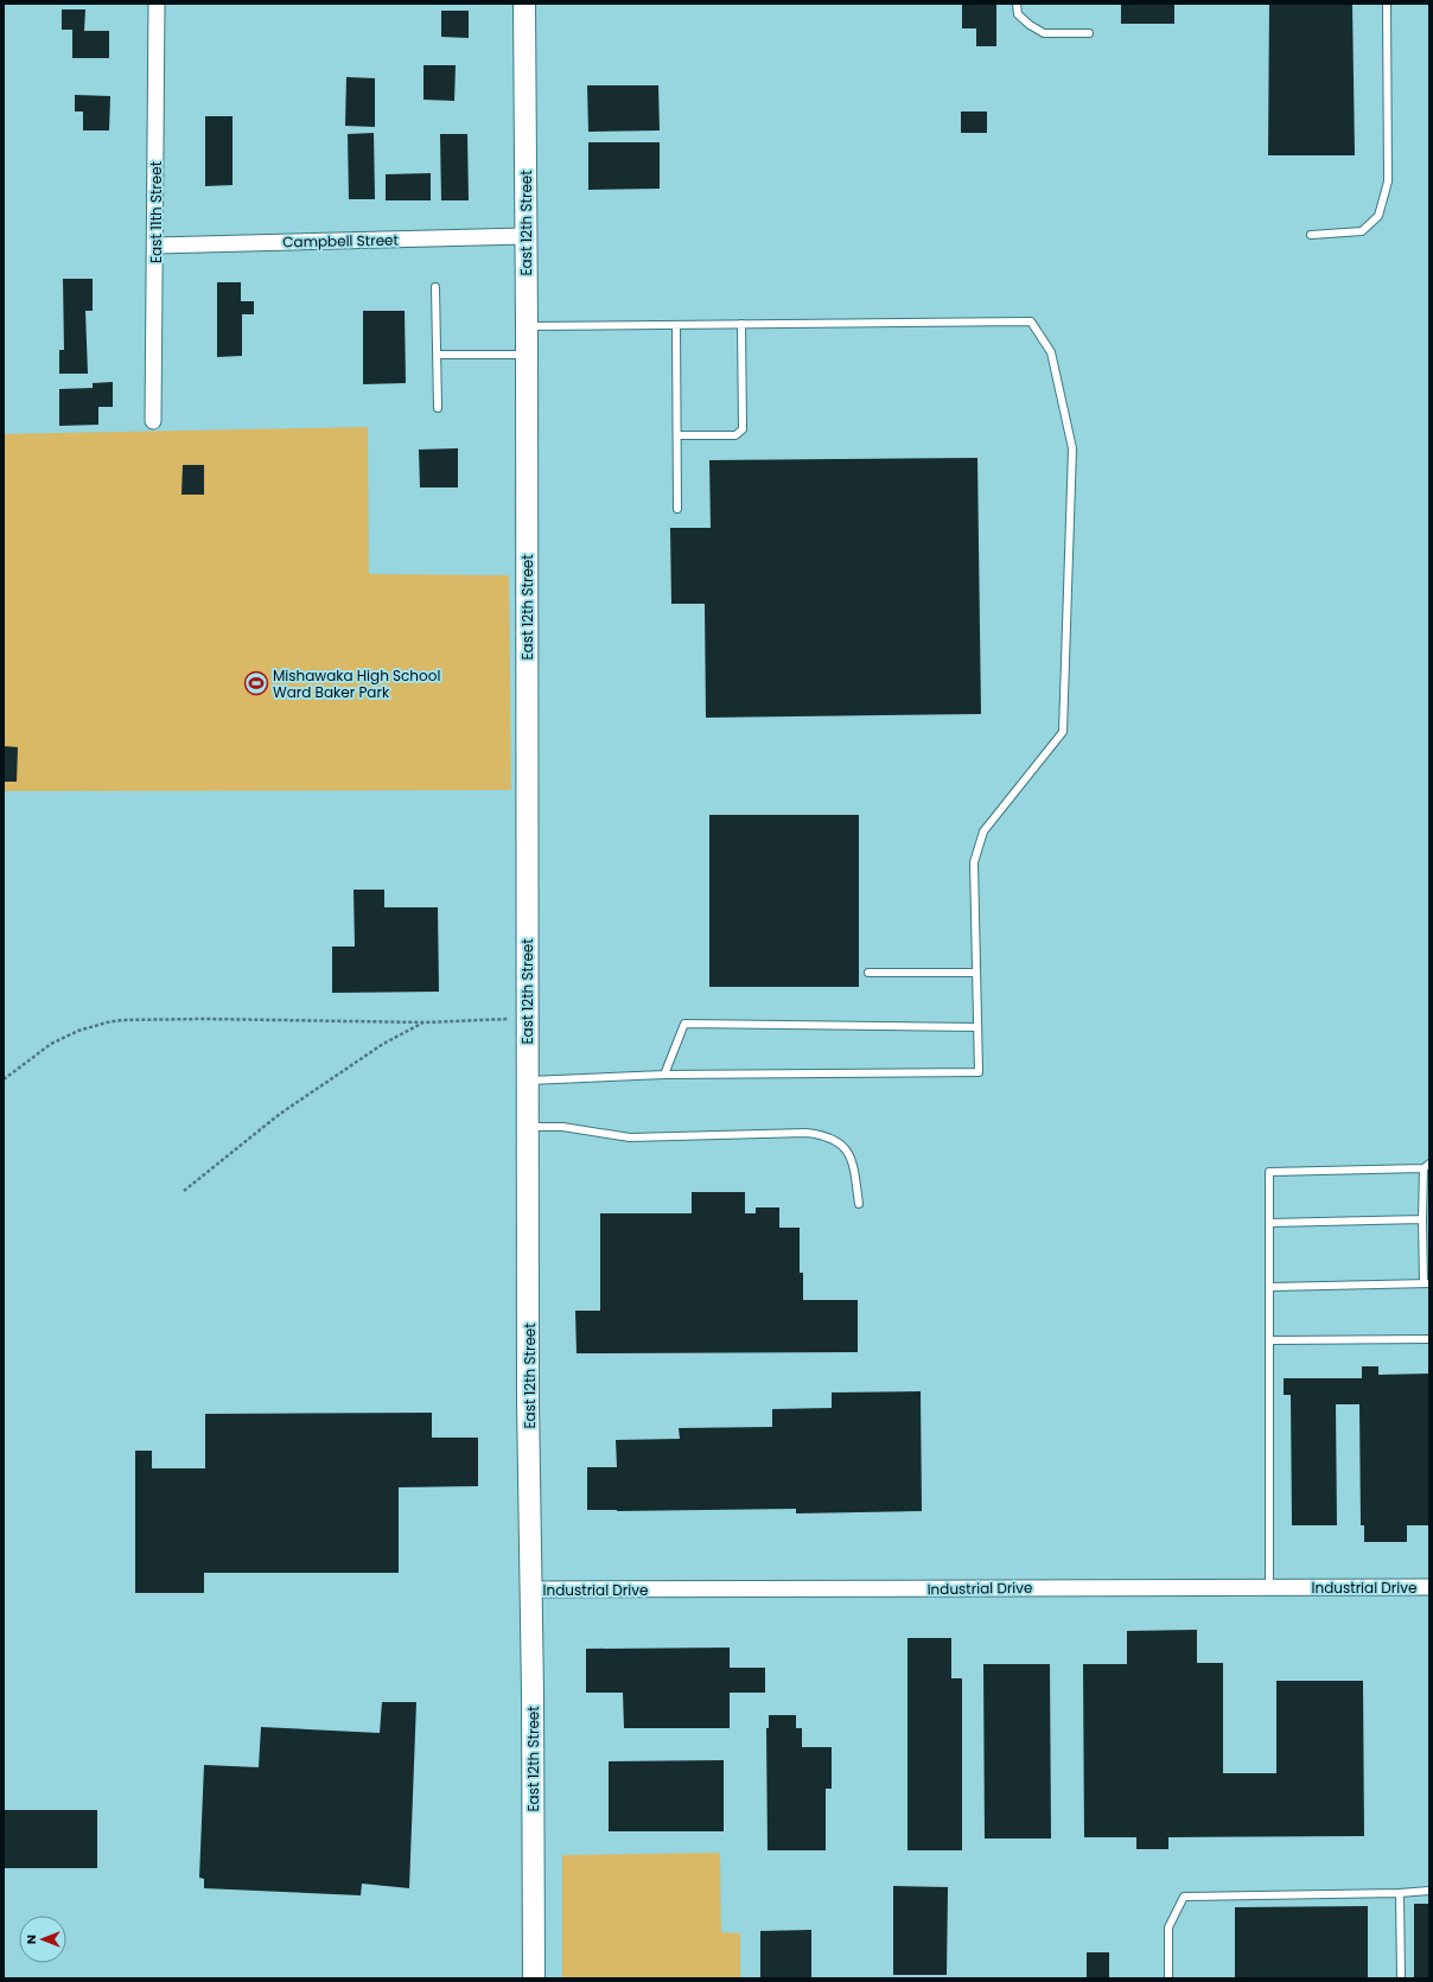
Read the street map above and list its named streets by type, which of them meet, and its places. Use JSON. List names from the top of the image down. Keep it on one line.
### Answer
{"streets":{"street":["East 11th Street","East 12th Street","Campbell Street","Industrial Drive"]},"crossings":[["East 11th Street","Campbell Street"],["East 12th Street","Campbell Street"],["East 12th Street","Industrial Drive"]],"places":{"sports":["Mishawaka High School Ward Baker Park"]},"north":"left"}
